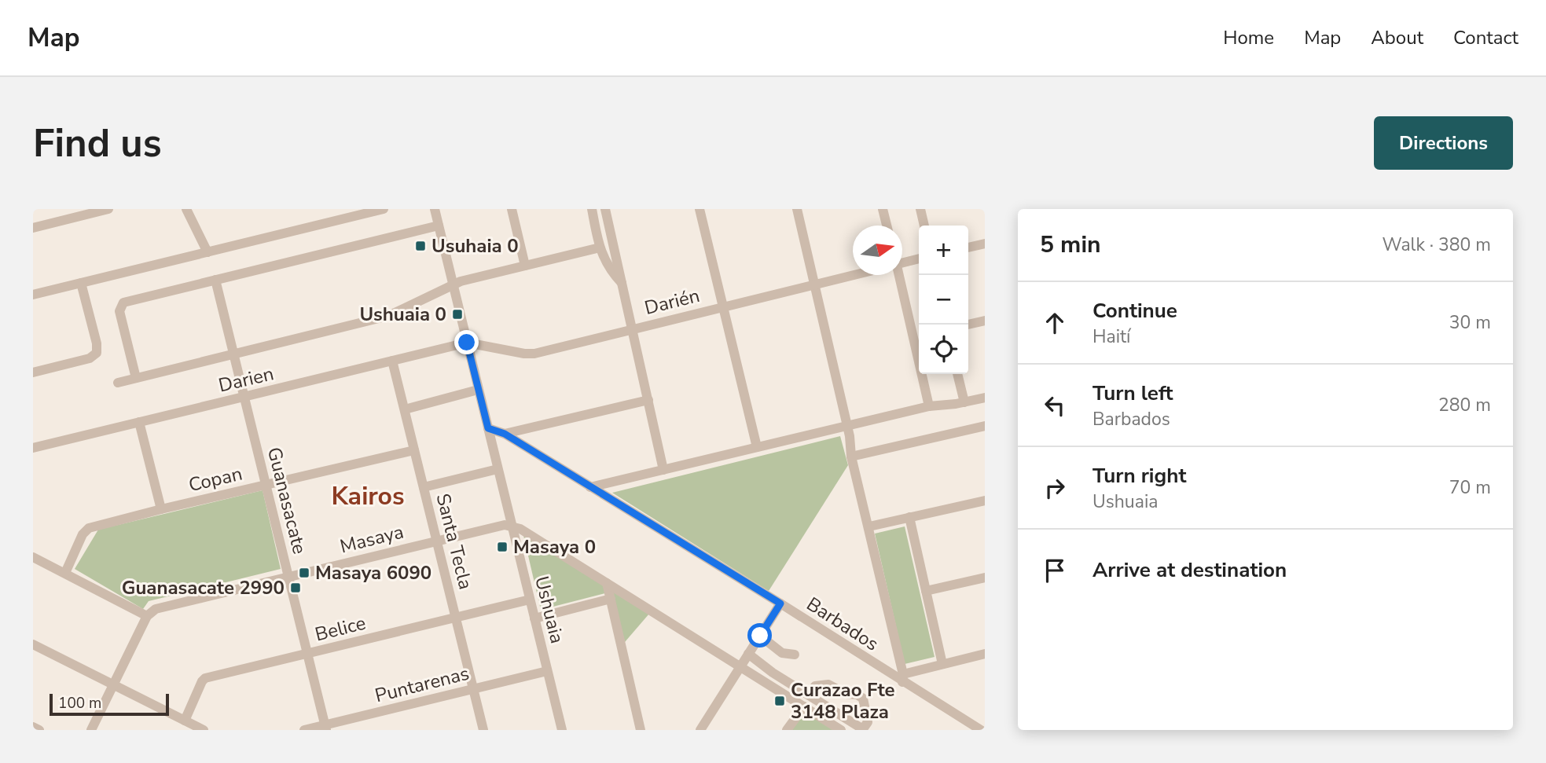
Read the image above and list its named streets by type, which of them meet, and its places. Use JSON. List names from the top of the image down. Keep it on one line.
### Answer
{"streets":{"street":["Darién","Darien","Copan","Guanasacate","Masaya","Santa Tecla","Ushuaia","Barbados","Belice","Puntarenas"]},"crossings":[["Darién","Darien"],["Darién","Ushuaia"],["Darien","Guanasacate"],["Darien","Santa Tecla"],["Darien","Ushuaia"],["Copan","Guanasacate"],["Copan","Santa Tecla"],["Guanasacate","Masaya"],["Guanasacate","Belice"],["Guanasacate","Puntarenas"],["Masaya","Santa Tecla"],["Masaya","Ushuaia"],["Santa Tecla","Belice"],["Santa Tecla","Puntarenas"],["Ushuaia","Barbados"],["Ushuaia","Belice"],["Ushuaia","Puntarenas"]],"districts":["Kairos"],"places":{"transit":["Usuhaia 0","Ushuaia 0","Masaya 0","Masaya 6090","Guanasacate 2990","Curazao Fte 3148 Plaza"]},"scale_bar":"100 m","north":"right","page":{"header":"Map","nav":["Home","Map","About","Contact"],"buttons":"Directions","title":"Find us","heading":["5 min","Walk · 380 m"],"map_buttons":["+","−"],"list":[["Continue","Haití","30 m"],["Turn left","Barbados","280 m"],["Turn right","Ushuaia","70 m"],"Arrive at destination"],"scale":"100 m"}}
